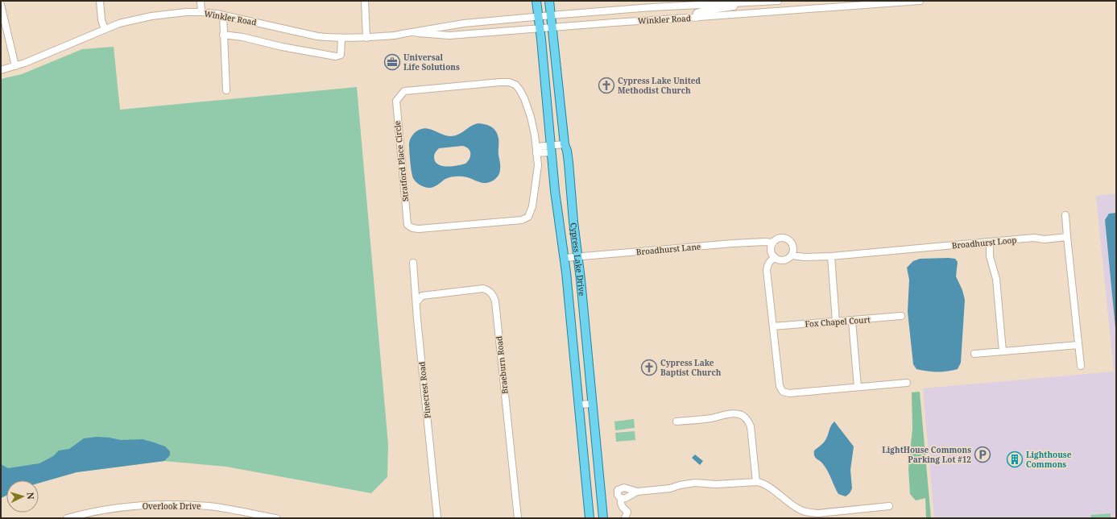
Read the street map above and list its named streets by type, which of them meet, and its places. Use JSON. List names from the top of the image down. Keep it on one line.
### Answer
{"streets":{"main road":["Cypress Lake Drive"],"street":["Winkler Road","Stratford Place Circle","Broadhurst Loop","Broadhurst Lane","Fox Chapel Court","Braeburn Road","Pinecrest Road","Overlook Drive"]},"crossings":[["Winkler Road","Cypress Lake Drive"],["Broadhurst Loop","Broadhurst Lane"],["Broadhurst Lane","Cypress Lake Drive"],["Braeburn Road","Pinecrest Road"]],"places":{"office":["Universal Life Solutions"],"church":["Cypress Lake United Methodist Church","Cypress Lake Baptist Church"],"parking":["LightHouse Commons Parking Lot #12"],"building":["Lighthouse Commons"]},"north":"right"}
